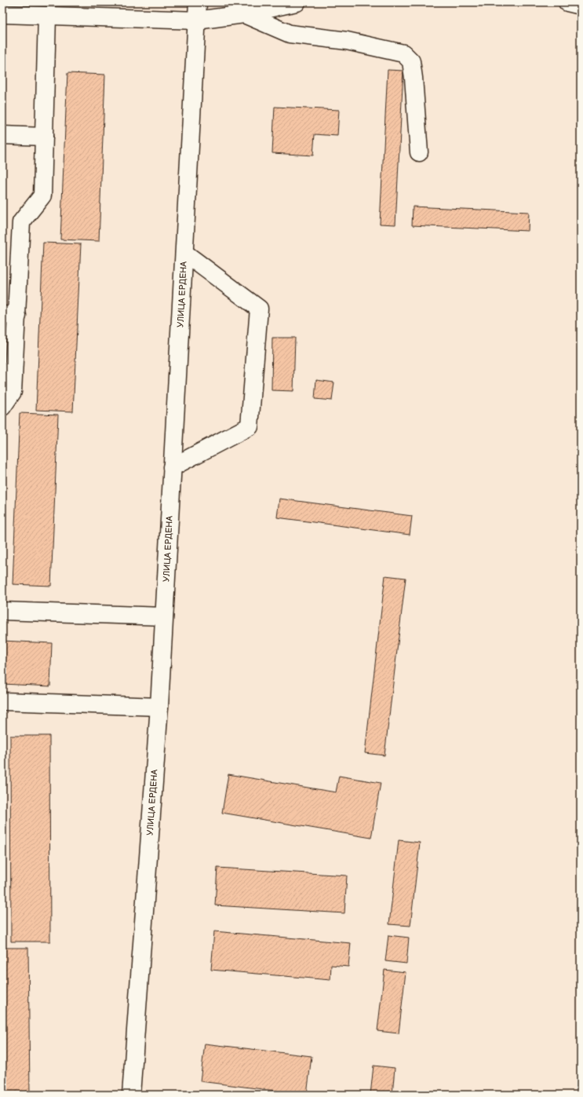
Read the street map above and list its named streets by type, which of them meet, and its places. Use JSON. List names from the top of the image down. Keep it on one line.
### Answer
{"streets":{"street":["УЛИЦА ЕРДЕНА"]}}
